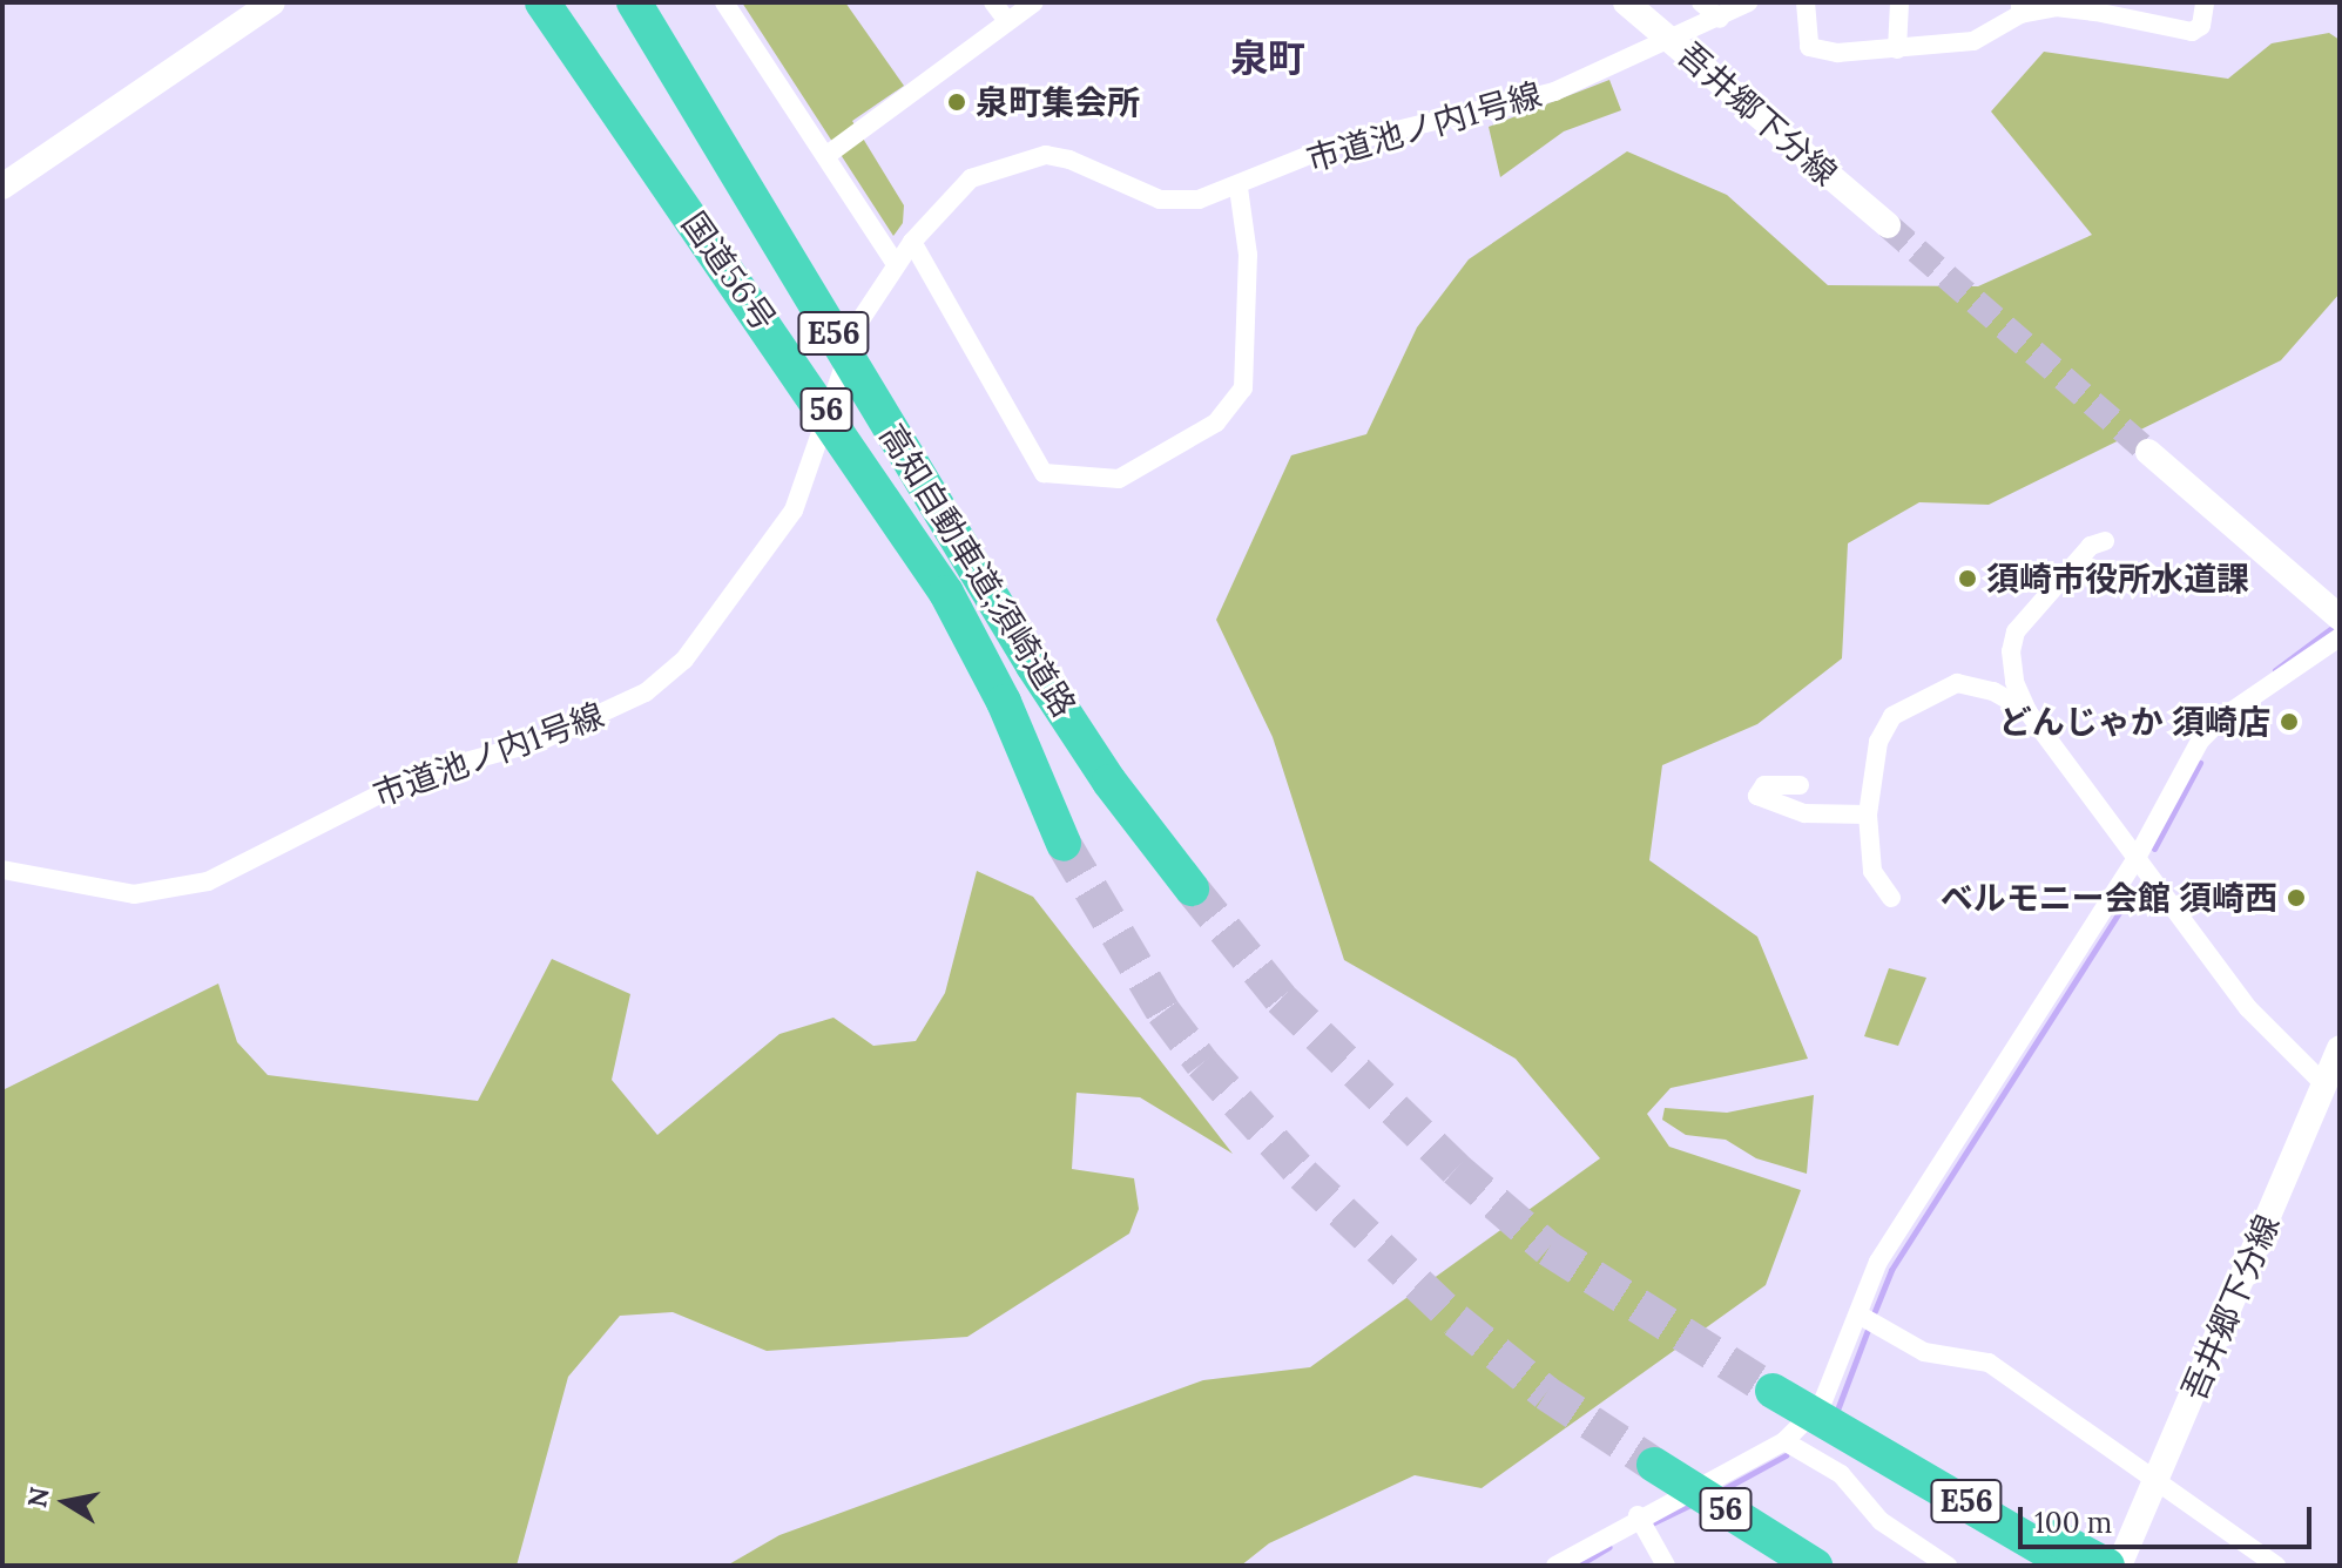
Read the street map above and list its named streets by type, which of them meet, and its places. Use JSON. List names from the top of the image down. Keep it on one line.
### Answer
{"streets":{"highway":["国道56号","E56","56","高知自動車道;須崎道路"],"main road":["吾井郷下分線"],"street":["市道池ノ内1号線"]},"crossings":[["吾井郷下分線","市道池ノ内1号線"],["市道池ノ内1号線","国道56号"]],"districts":["泉町"],"places":["泉町集会所","須崎市役所水道課","どんじゃか 須崎店","ベルモニー会館 須崎西"],"scale_bar":"100 m","north":"left"}
